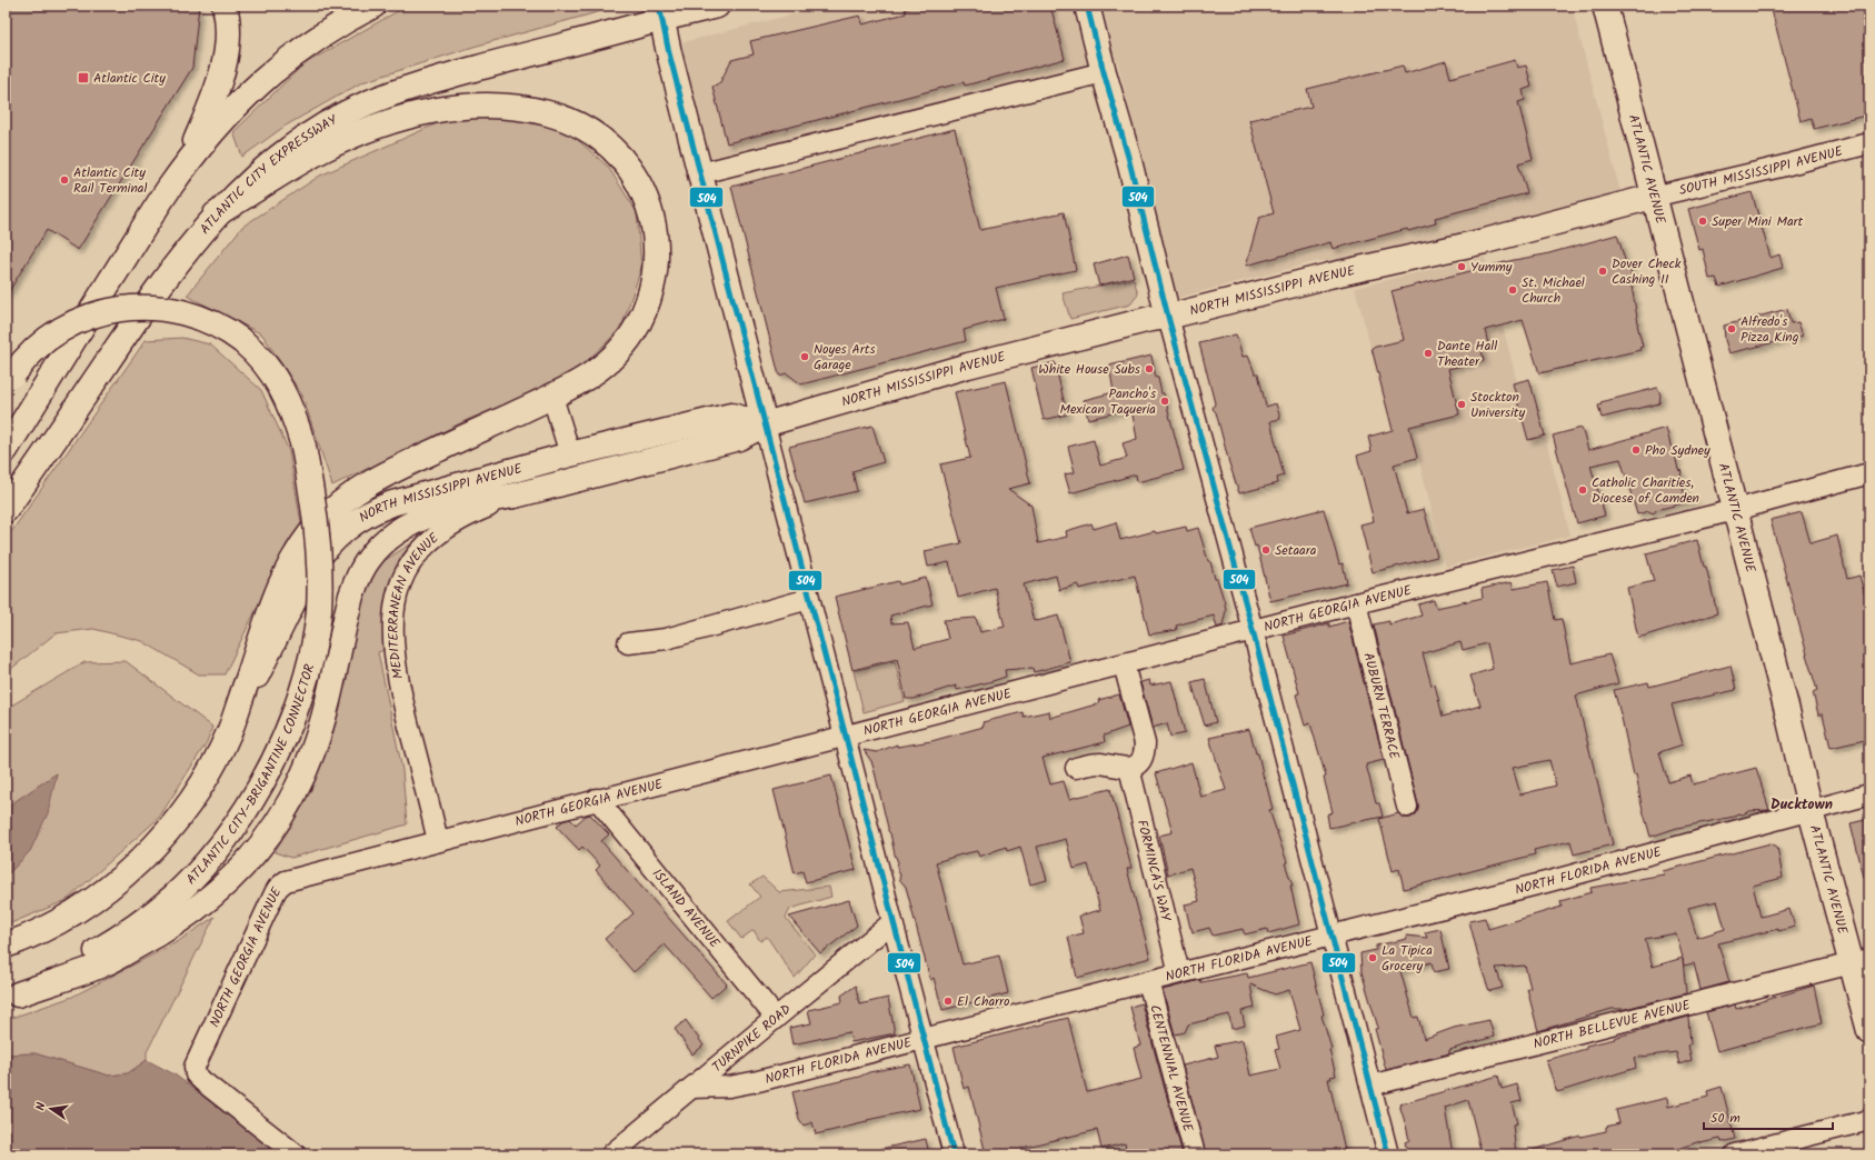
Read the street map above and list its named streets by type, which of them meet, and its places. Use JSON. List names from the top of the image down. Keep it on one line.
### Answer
{"streets":{"main road":["ATLANTIC AVENUE","ATLANTIC CITY EXPRESSWAY","NORTH MISSISSIPPI AVENUE","ATLANTIC CITY–BRIGANTINE CONNECTOR"],"street":["SOUTH MISSISSIPPI AVENUE","MEDITERRANEAN AVENUE","NORTH GEORGIA AVENUE","AUBURN TERRACE","NORTH FLORIDA AVENUE","FORMINCA'S WAY","ISLAND AVENUE","NORTH BELLEVUE AVENUE","TURNPIKE ROAD","CENTENNIAL AVENUE"]},"crossings":[["ATLANTIC AVENUE","SOUTH MISSISSIPPI AVENUE"],["ATLANTIC AVENUE","NORTH MISSISSIPPI AVENUE"],["ATLANTIC AVENUE","NORTH GEORGIA AVENUE"],["ATLANTIC AVENUE","NORTH FLORIDA AVENUE"],["ATLANTIC AVENUE","NORTH BELLEVUE AVENUE"],["SOUTH MISSISSIPPI AVENUE","NORTH MISSISSIPPI AVENUE"],["NORTH MISSISSIPPI AVENUE","MEDITERRANEAN AVENUE"],["NORTH MISSISSIPPI AVENUE","ATLANTIC CITY–BRIGANTINE CONNECTOR"],["MEDITERRANEAN AVENUE","NORTH GEORGIA AVENUE"],["NORTH GEORGIA AVENUE","AUBURN TERRACE"],["NORTH GEORGIA AVENUE","ISLAND AVENUE"],["NORTH FLORIDA AVENUE","FORMINCA'S WAY"],["NORTH FLORIDA AVENUE","TURNPIKE ROAD"],["NORTH FLORIDA AVENUE","CENTENNIAL AVENUE"],["ISLAND AVENUE","TURNPIKE ROAD"]],"districts":["Ducktown"],"places":{"transit":["Atlantic City"],"other":["Atlantic City Rail Terminal","Super Mini Mart","Yummy","Dover Check Cashing II","St. Michael Church","Alfredo's Pizza King","Dante Hall Theater","Noyes Arts Garage","White House Subs","Pancho's Mexican Taqueria","Stockton University","Pho Sydney","Catholic Charities, Diocese of Camden","Setaara","La Tipica Grocery","El Charro"]},"lines":["transit line 504"],"scale_bar":"50 m","north":"left"}
